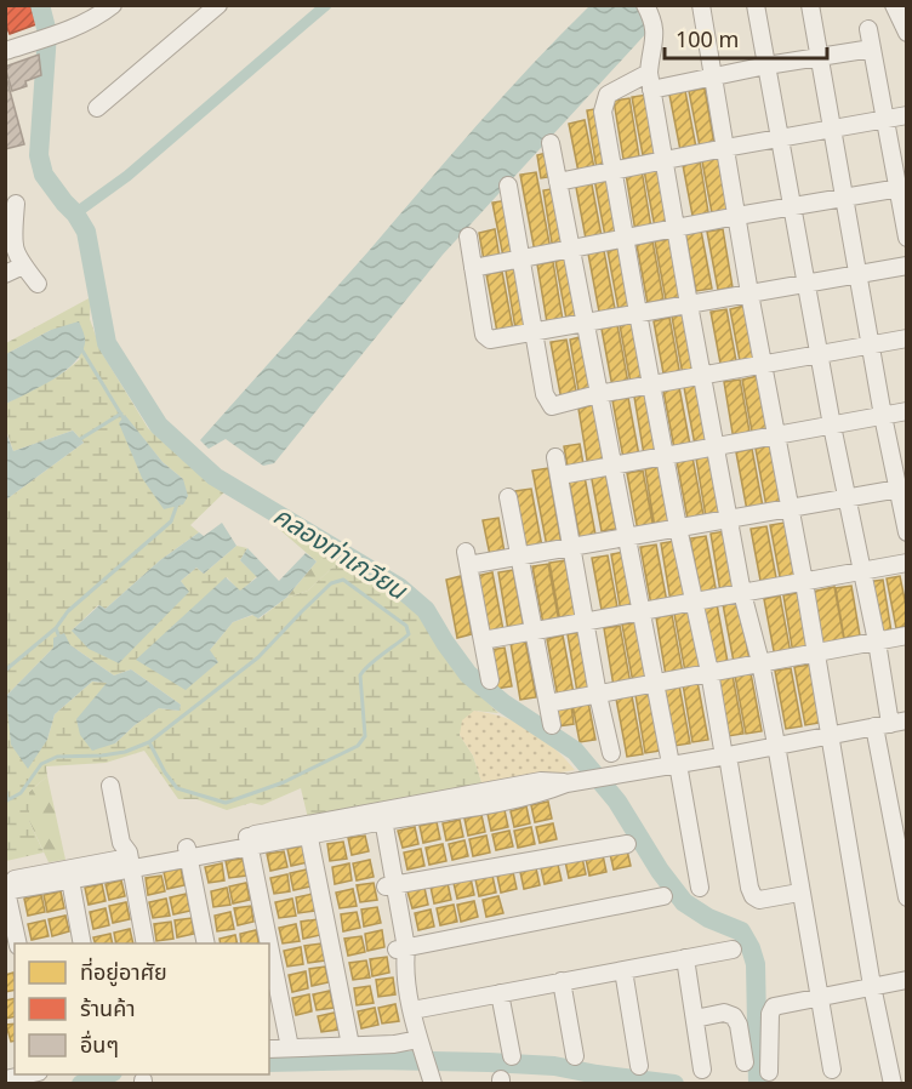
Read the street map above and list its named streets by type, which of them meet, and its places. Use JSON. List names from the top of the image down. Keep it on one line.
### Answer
{"water":["คลองท่าเกวียน"],"legend":["ที่อยู่อาศัย","ร้านค้า","อื่นๆ"],"scale_bar":"100 m"}
